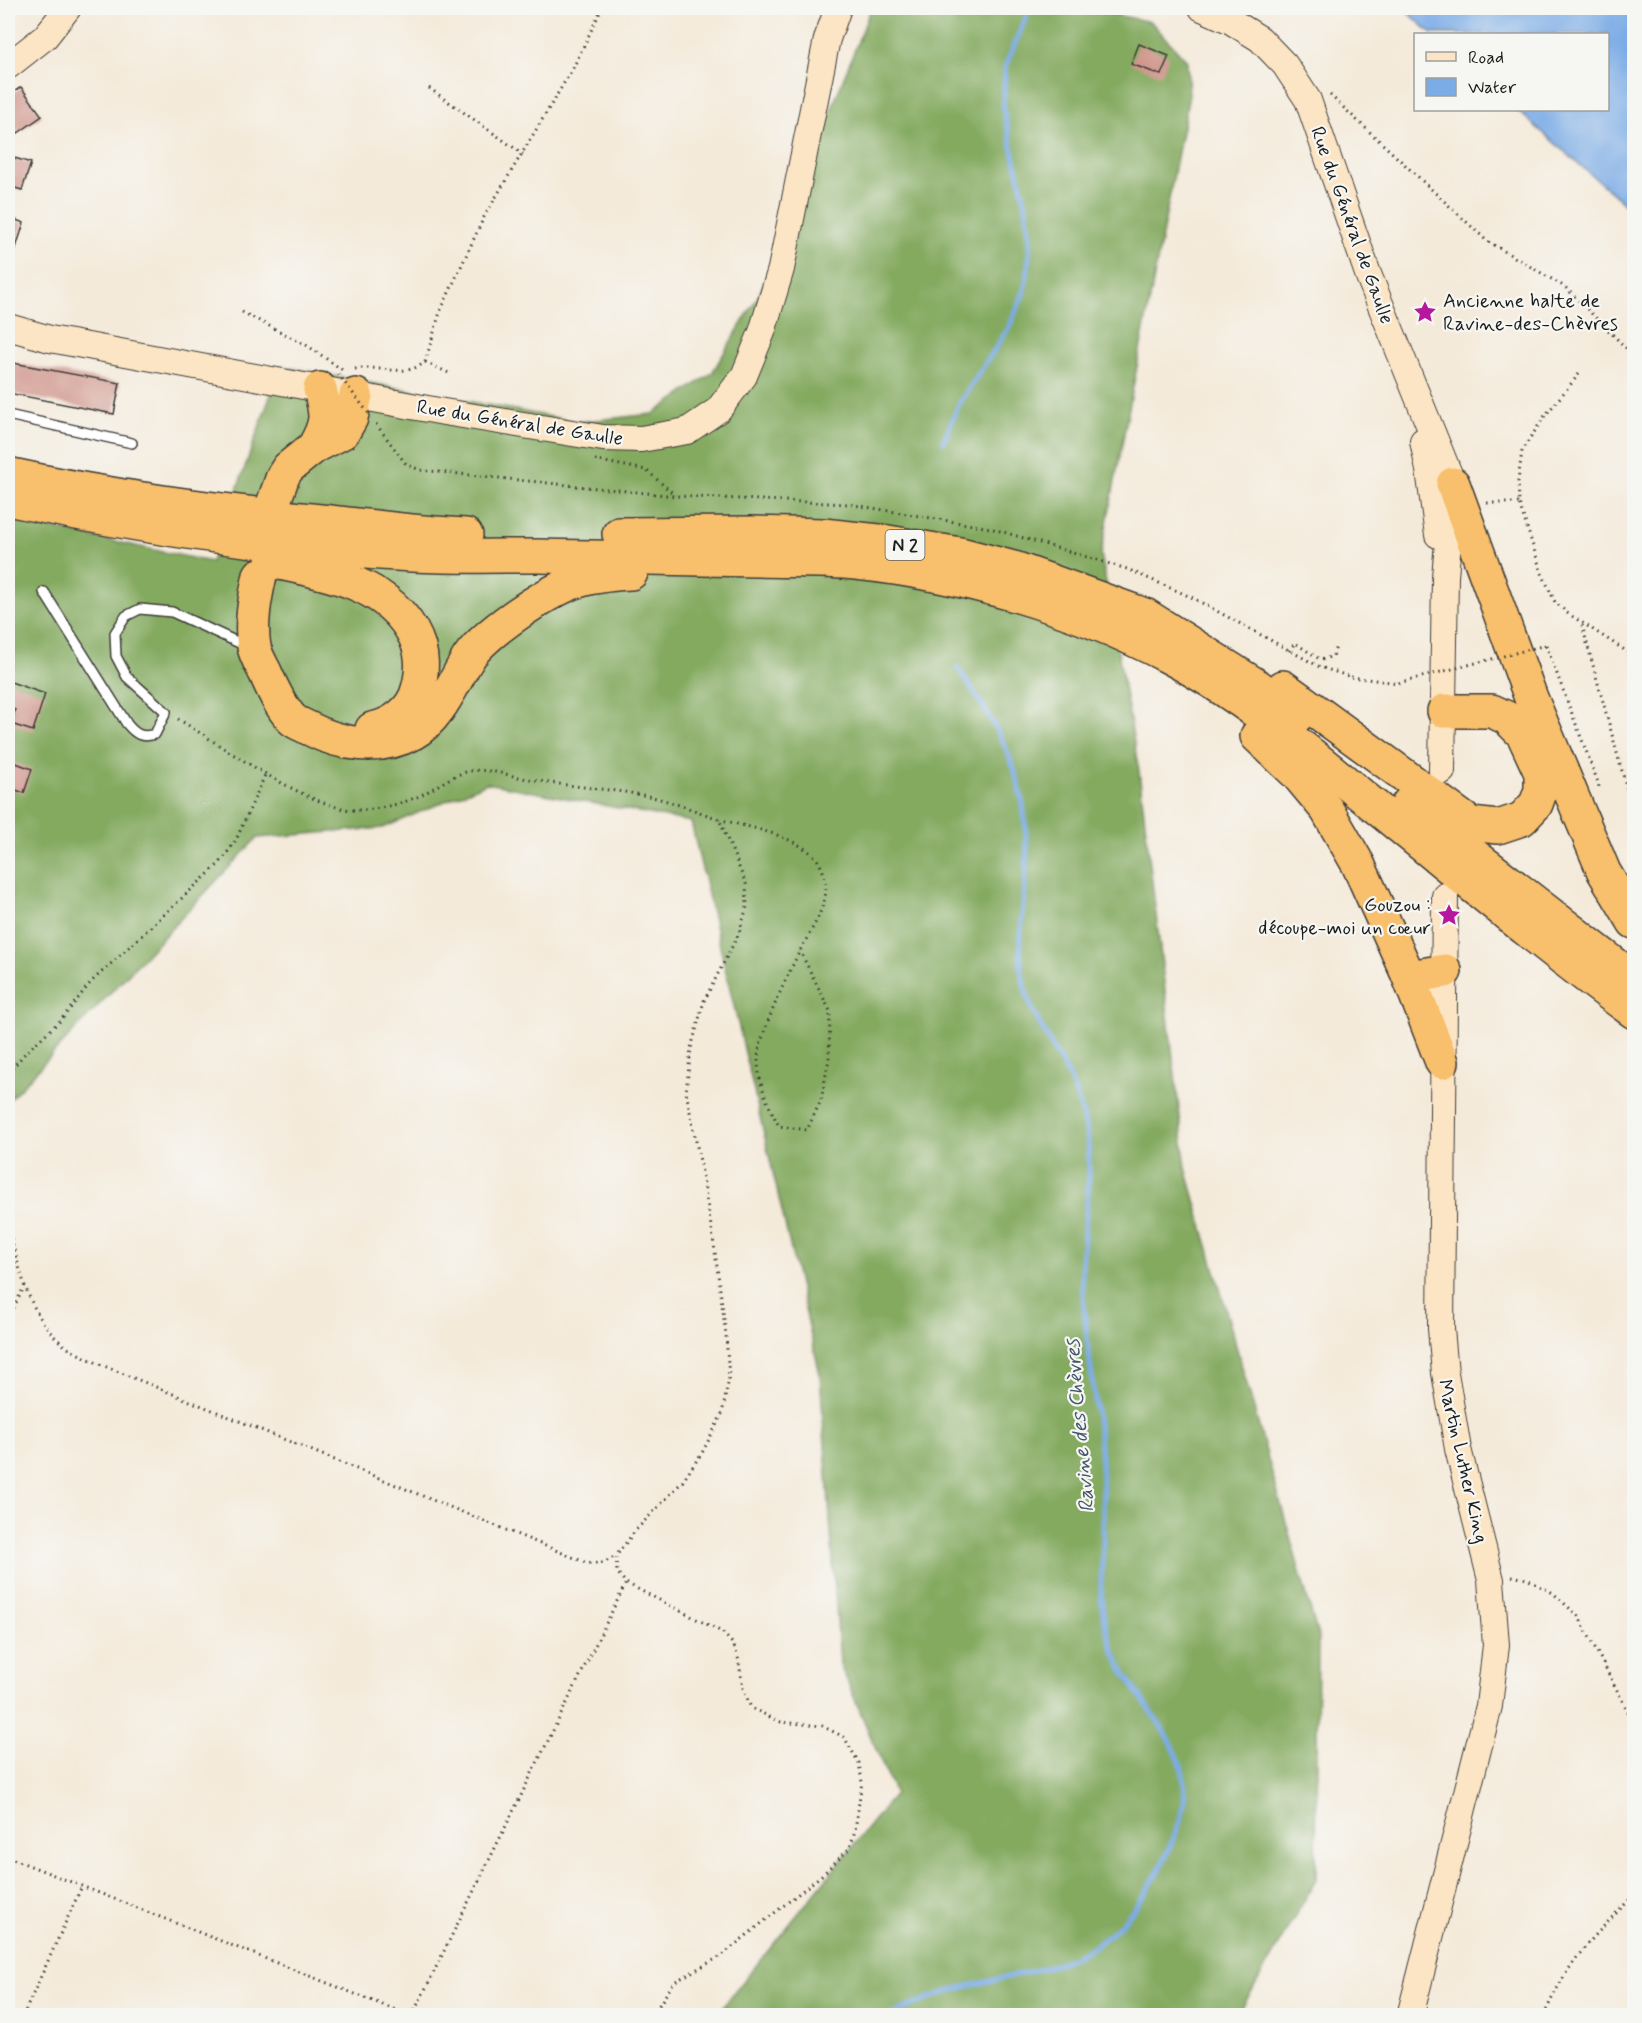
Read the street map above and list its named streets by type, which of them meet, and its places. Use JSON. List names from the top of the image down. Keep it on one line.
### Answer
{"streets":{"highway":["N 2"],"street":["Rue du Général de Gaulle","Martin Luther King"]},"water":["Ravine des Chèvres"],"places":{"place":["Ancienne halte de Ravine-des-Chèvres","Gouzou : découpe-moi un cœur"]},"legend":["Road","Water"]}
